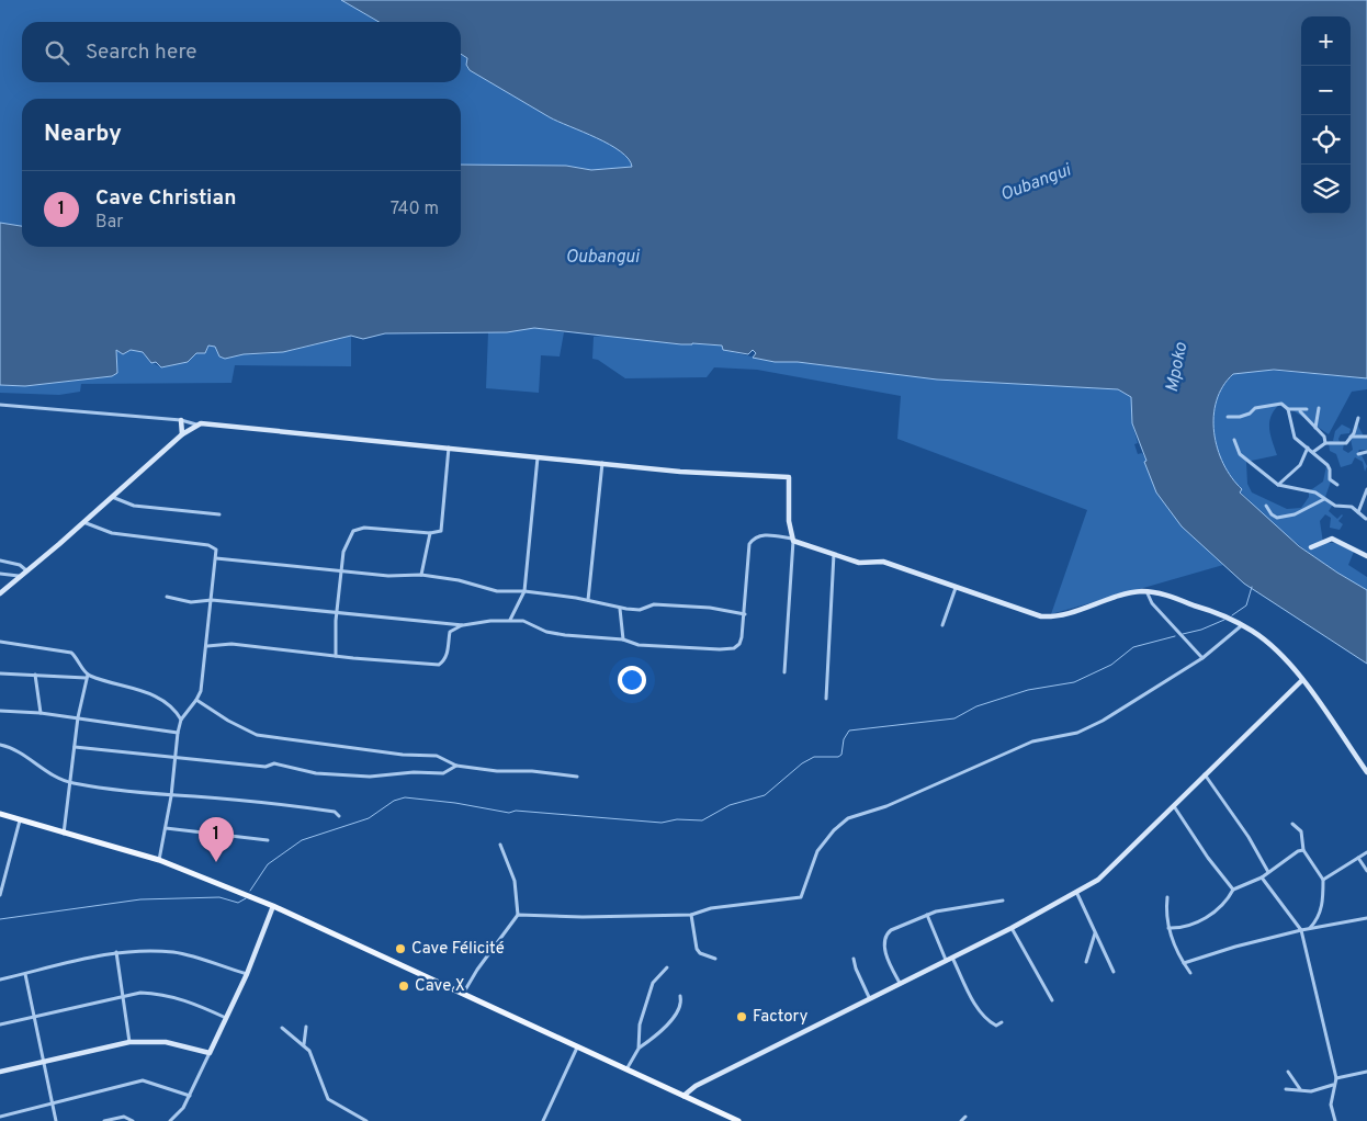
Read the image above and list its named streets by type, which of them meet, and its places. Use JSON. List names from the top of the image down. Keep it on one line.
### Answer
{"water":["Oubangui","Mpoko"],"places":["Cave Félicité","Cave X","Factory"],"page":{"map_buttons":["+","−"],"search":"Search here","heading":"Nearby","list":[{"mark":"1","name":"Cave Christian","note":"Bar","value":"740 m"}],"pins":"1"}}
